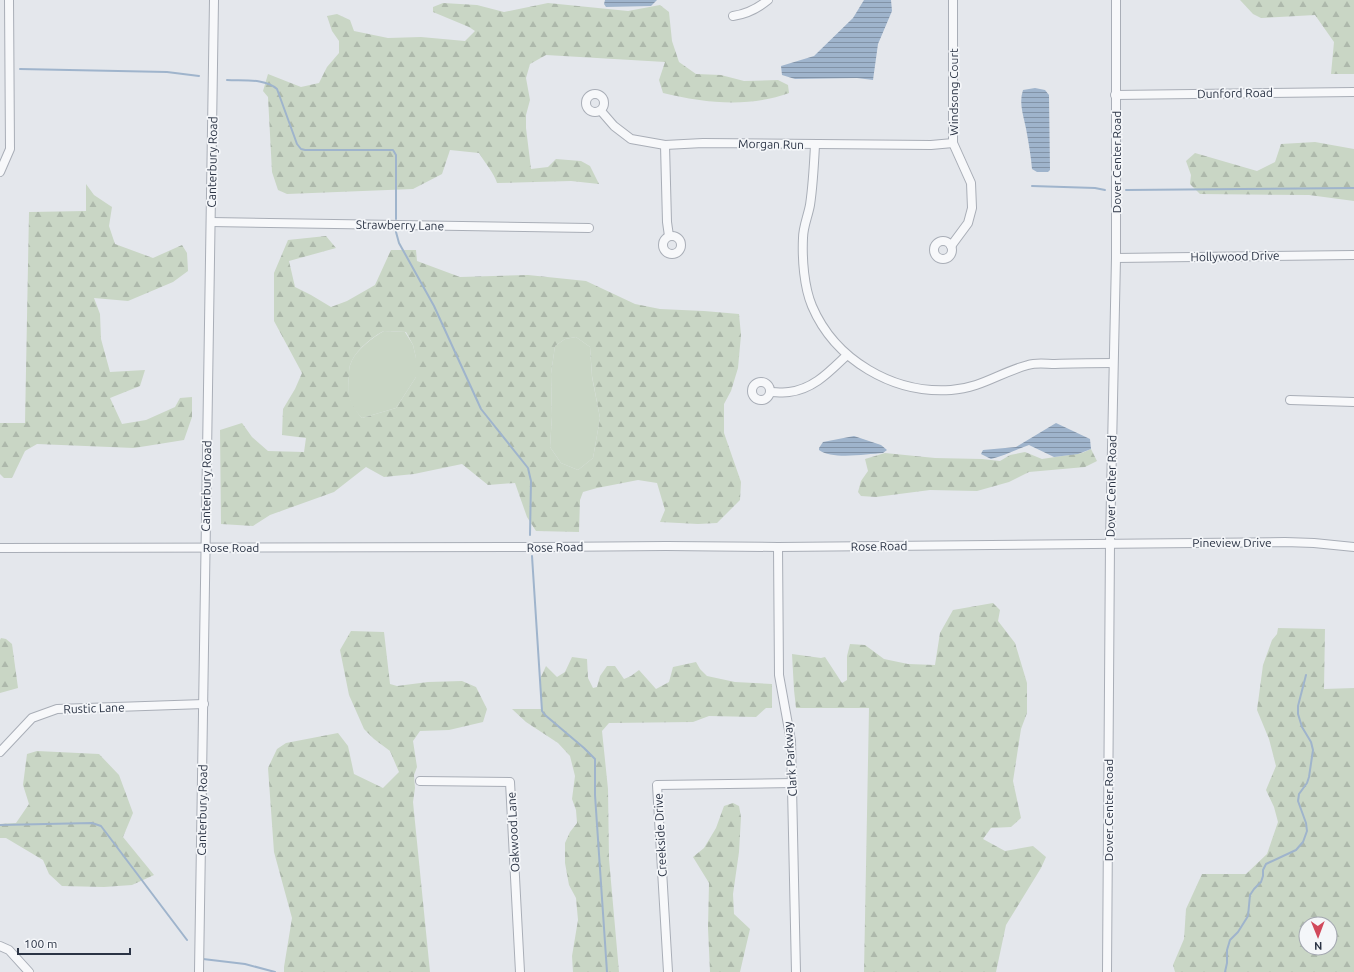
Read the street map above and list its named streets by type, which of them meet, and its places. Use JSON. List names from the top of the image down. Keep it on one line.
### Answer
{"streets":{"street":["Windsong Court","Dunford Road","Morgan Run","Canterbury Road","Dover Center Road","Strawberry Lane","Hollywood Drive","Pineview Drive","Rose Road","Rustic Lane","Clark Parkway","Oakwood Lane","Creekside Drive"]},"crossings":[["Windsong Court","Morgan Run"],["Dunford Road","Dover Center Road"],["Canterbury Road","Strawberry Lane"],["Canterbury Road","Rose Road"],["Canterbury Road","Rustic Lane"],["Dover Center Road","Hollywood Drive"],["Dover Center Road","Pineview Drive"],["Dover Center Road","Rose Road"],["Pineview Drive","Rose Road"],["Rose Road","Clark Parkway"],["Clark Parkway","Creekside Drive"]],"scale_bar":"100 m","north":"bottom"}
